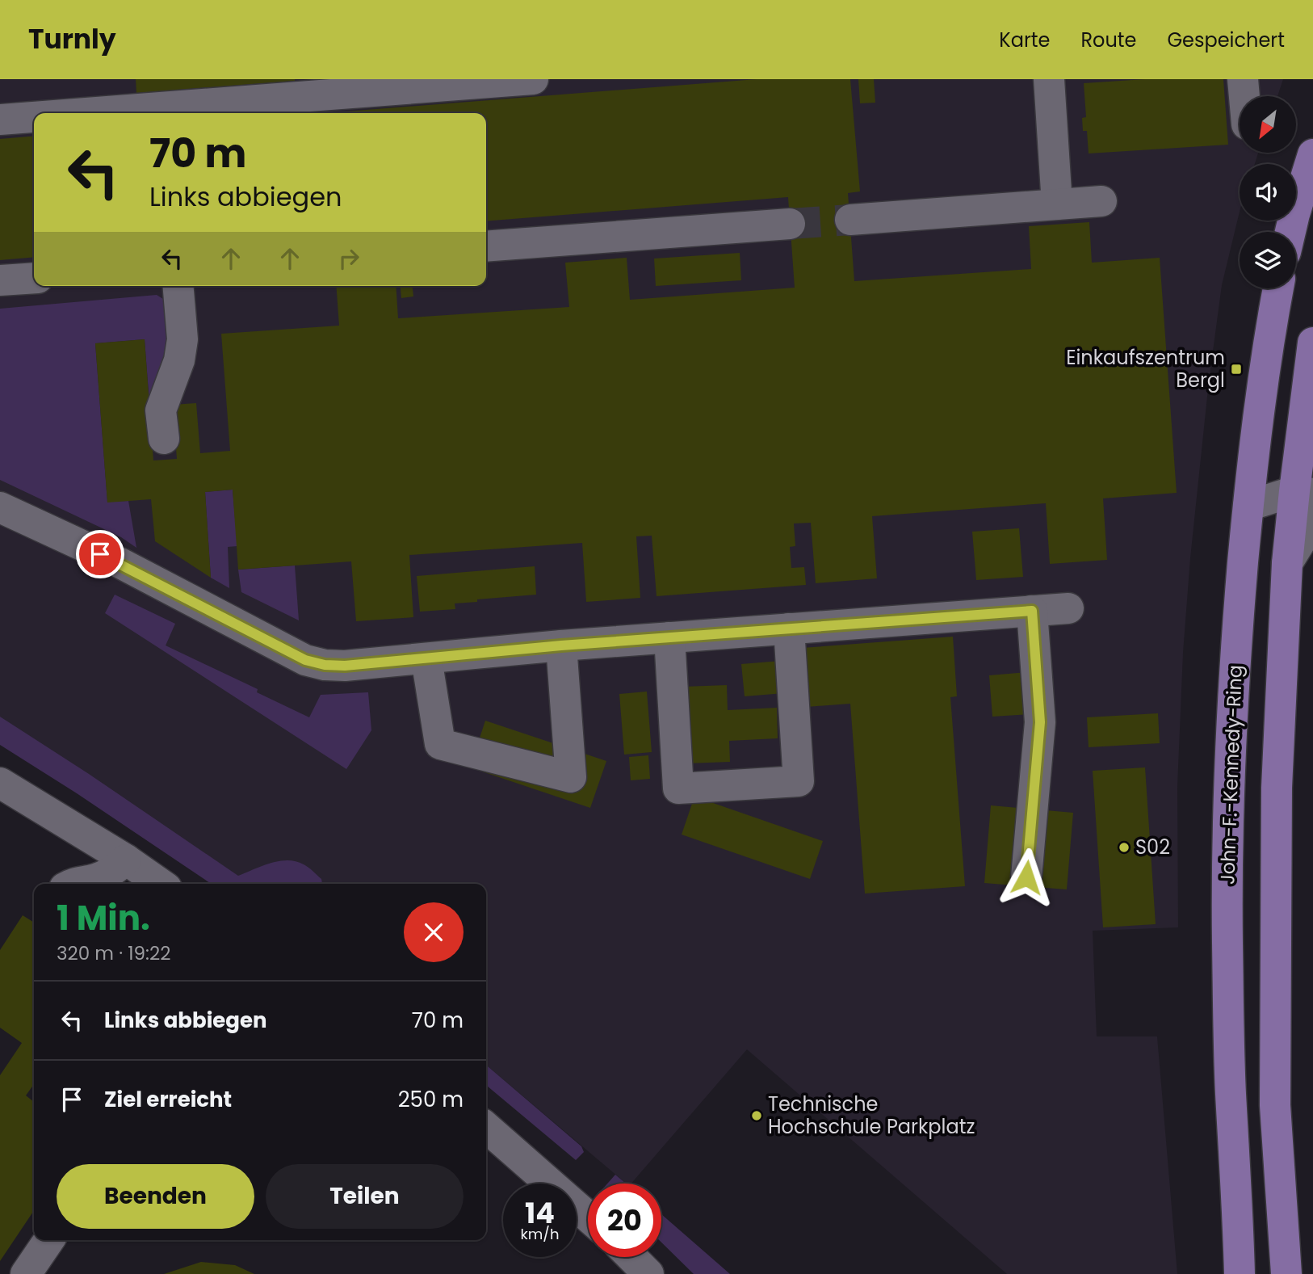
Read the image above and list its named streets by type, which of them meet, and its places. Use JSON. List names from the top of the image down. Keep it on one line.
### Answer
{"streets":{"main road":["John-F.-Kennedy-Ring"]},"places":{"transit":["Einkaufszentrum Bergl"],"other":["S02","Technische Hochschule Parkplatz"]},"north":"bottom left","page":{"header":"Turnly","nav":["Karte","Route","Gespeichert"],"turn":["70 m","Links abbiegen"],"heading":["1 Min.","320 m · 19:22"],"list":[{"name":"Links abbiegen","value":"70 m"},{"name":"Ziel erreicht","value":"250 m"}],"buttons":["Beenden","Teilen"],"speed":"14 km/h","limit":"20"}}
